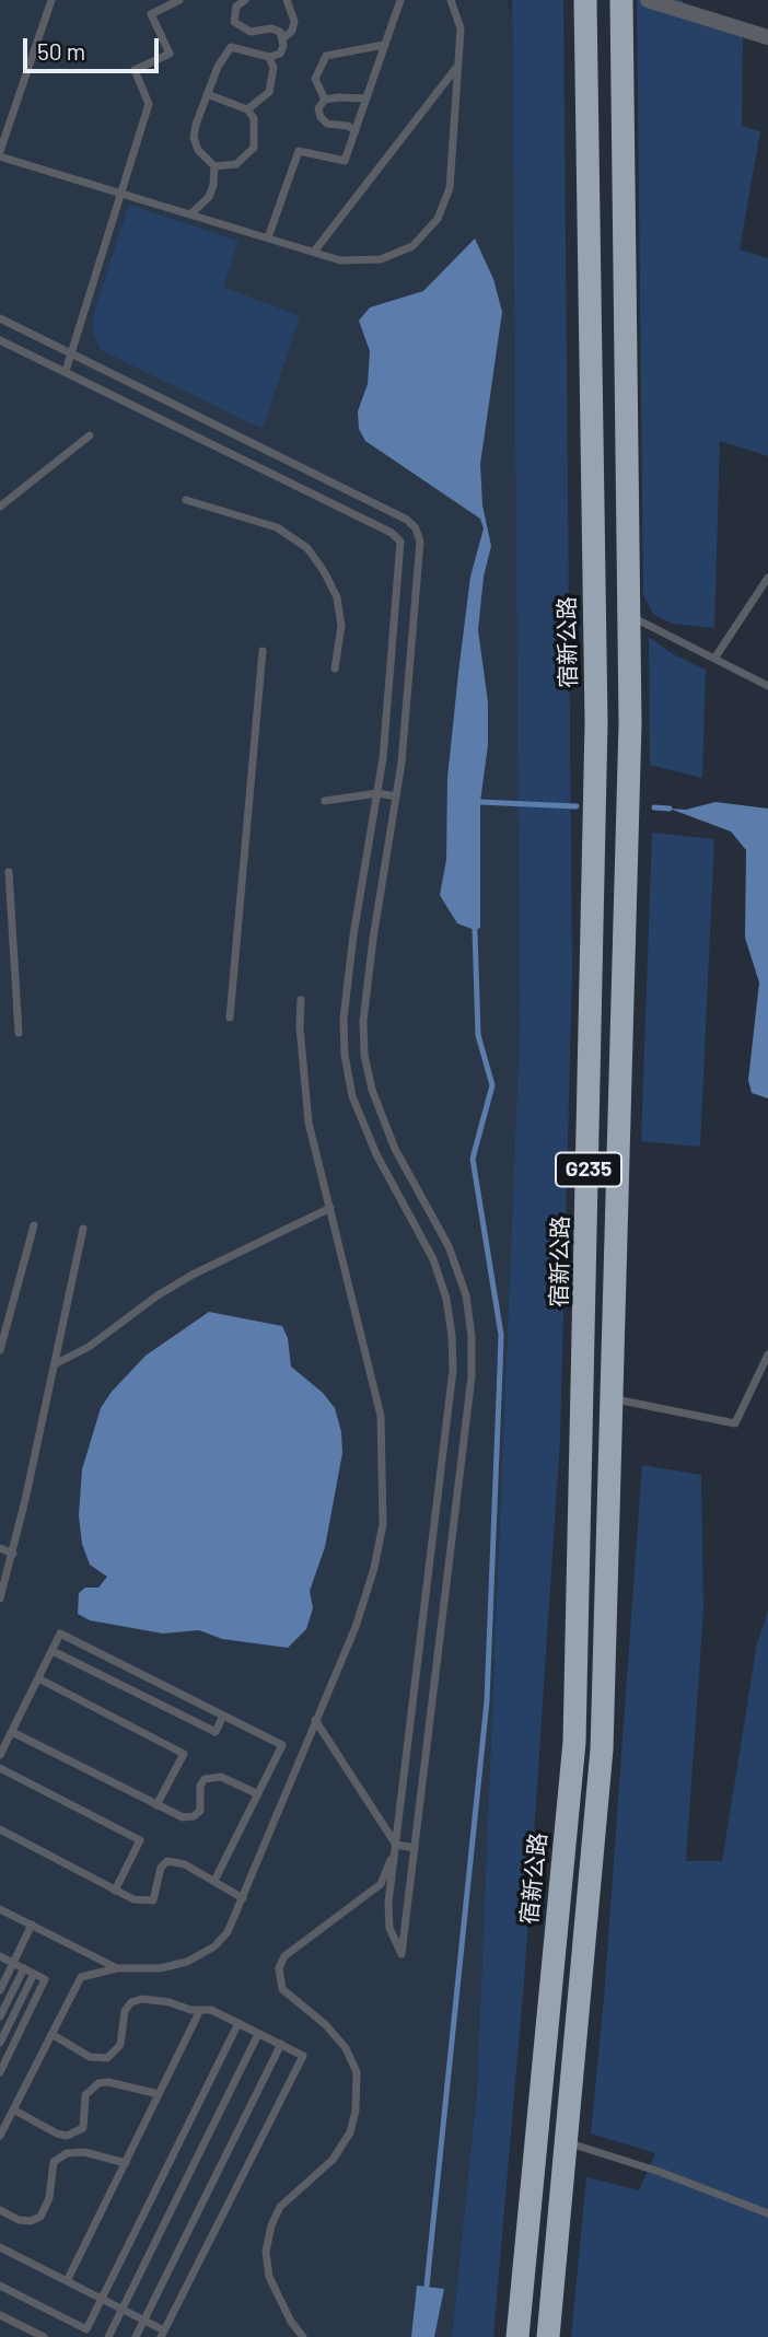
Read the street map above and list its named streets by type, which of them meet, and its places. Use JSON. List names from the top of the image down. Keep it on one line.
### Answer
{"streets":{"highway":["宿新公路","G235"]},"scale_bar":"50 m"}
